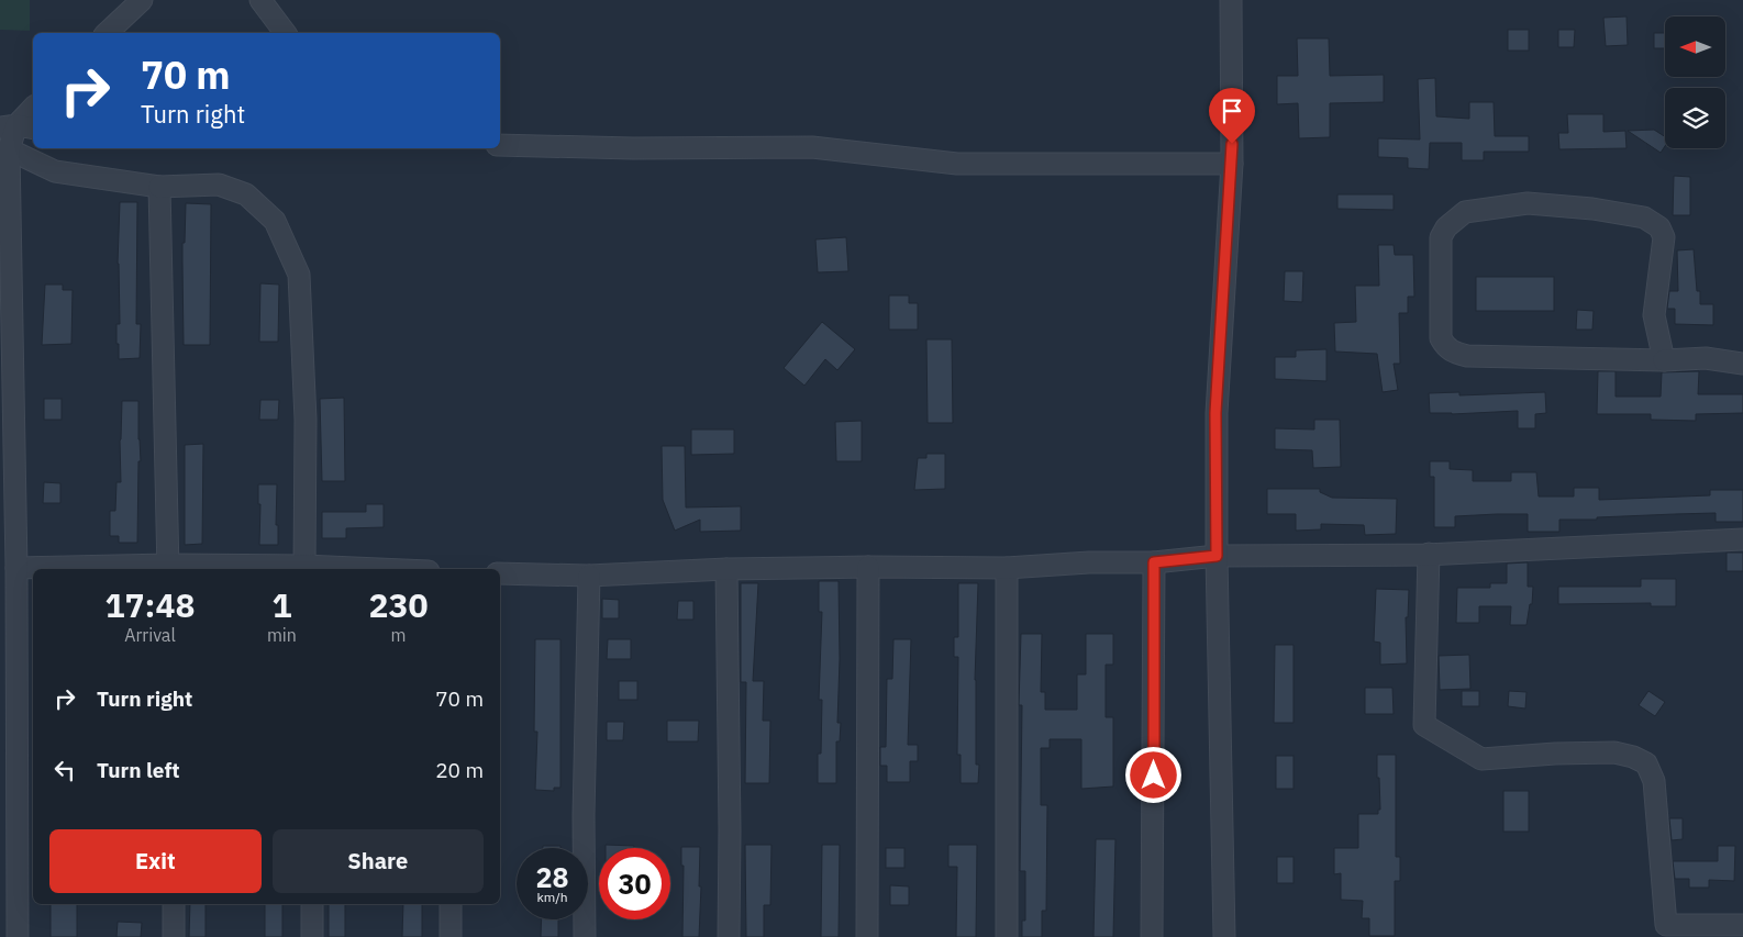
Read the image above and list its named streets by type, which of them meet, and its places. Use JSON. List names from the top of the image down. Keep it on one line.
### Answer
{"north":"left","page":{"turn":["70 m","Turn right"],"eta":["17:48","Arrival","1","min","230","m"],"list":[{"name":"Turn right","value":"70 m"},{"name":"Turn left","value":"20 m"}],"buttons":["Exit","Share"],"speed":"28 km/h","limit":"30"}}
